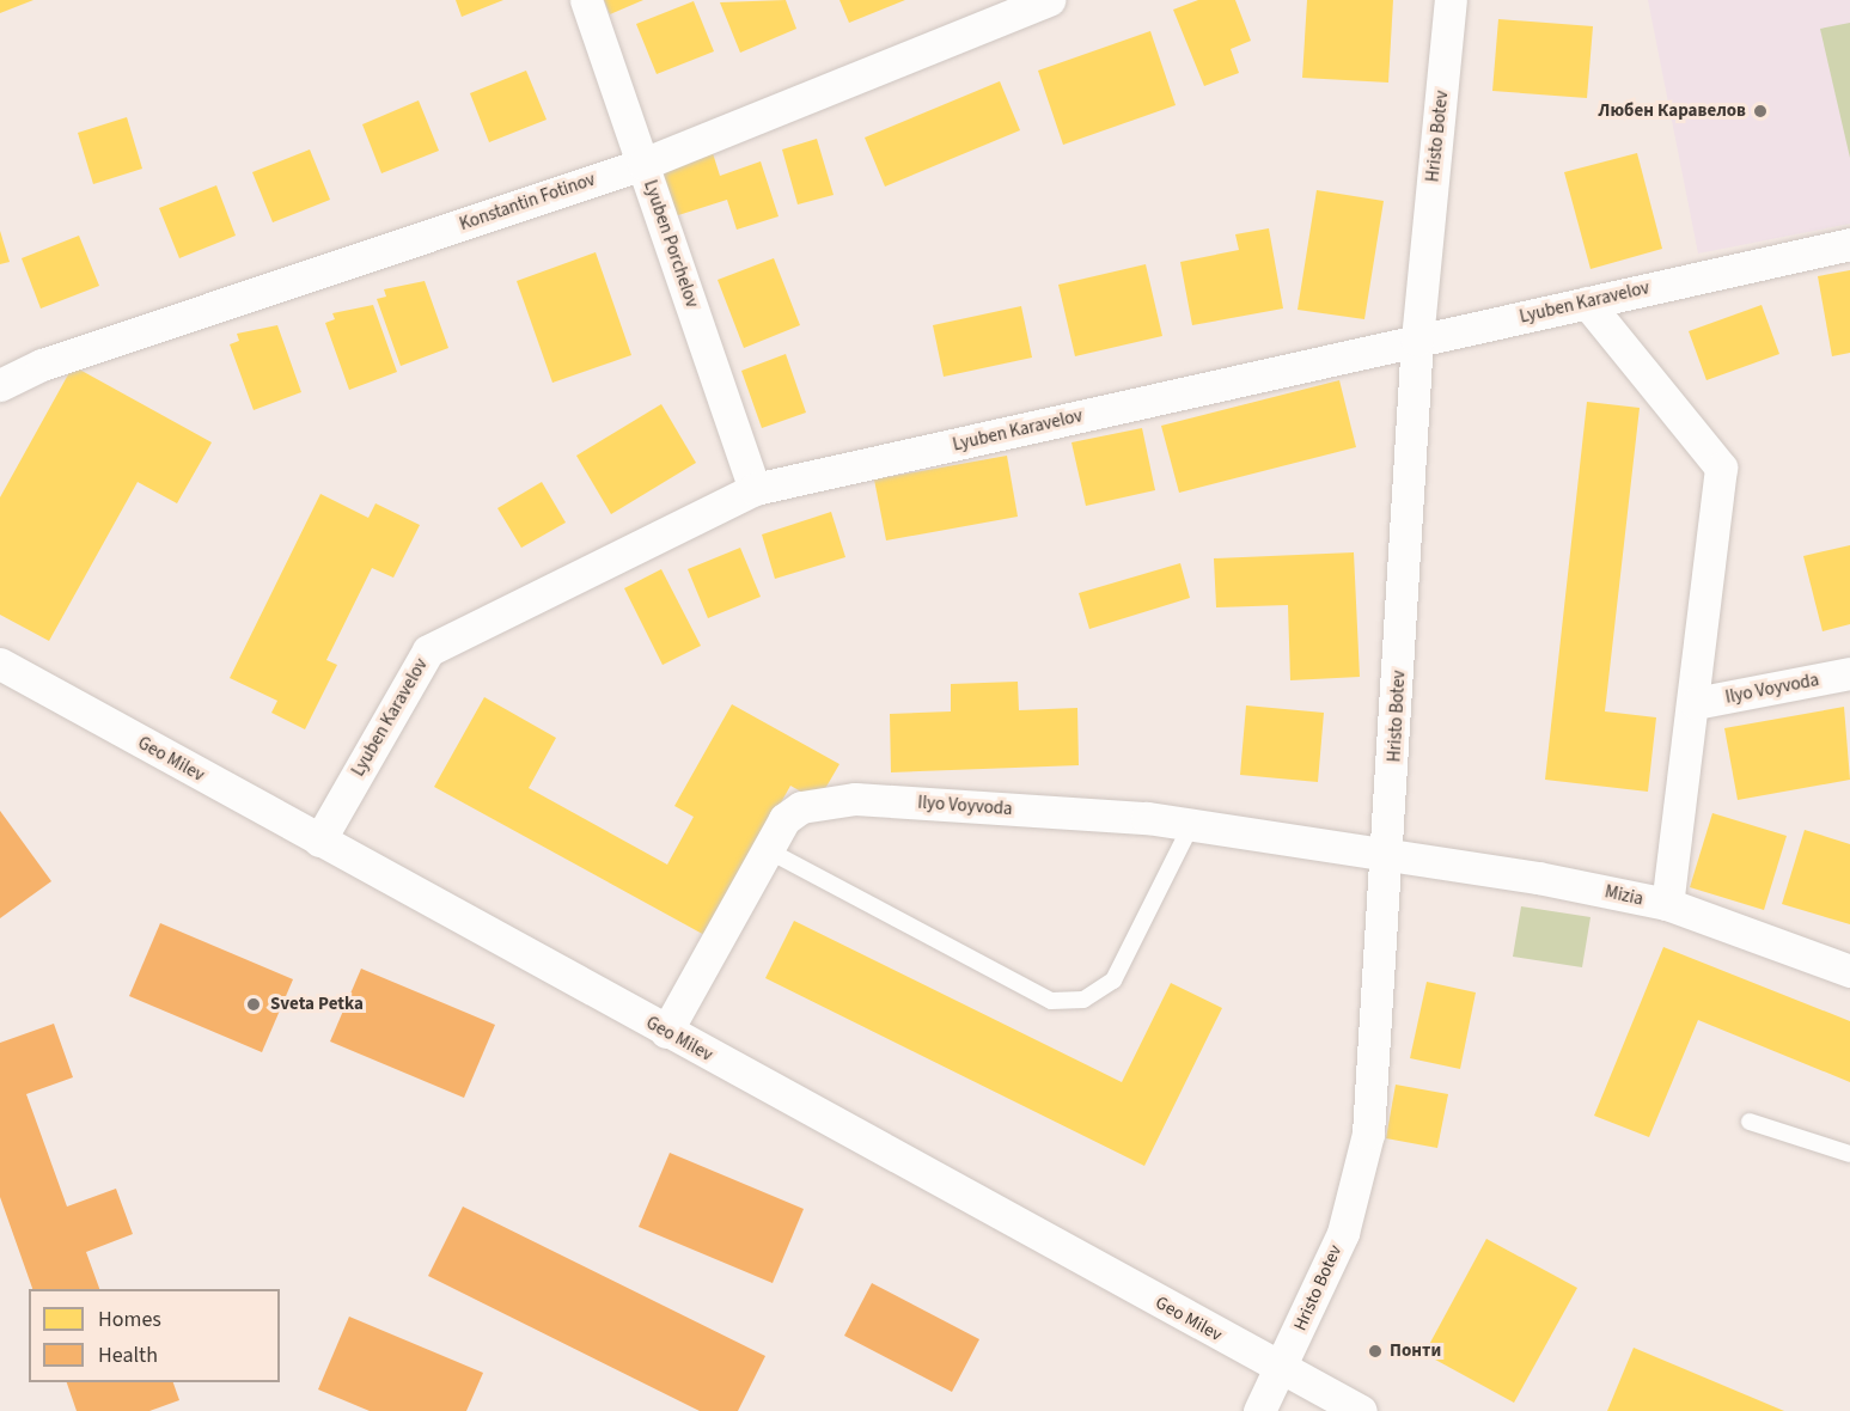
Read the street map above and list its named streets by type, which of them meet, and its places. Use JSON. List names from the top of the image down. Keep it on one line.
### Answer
{"streets":{"street":["Hristo Botev","Konstantin Fotinov","Lyuben Porchelov","Lyuben Karavelov","Ilyo Voyvoda","Geo Milev","Mizia"]},"crossings":[["Hristo Botev","Lyuben Karavelov"],["Hristo Botev","Ilyo Voyvoda"],["Hristo Botev","Geo Milev"],["Hristo Botev","Mizia"],["Konstantin Fotinov","Lyuben Porchelov"],["Lyuben Porchelov","Lyuben Karavelov"],["Lyuben Karavelov","Geo Milev"],["Ilyo Voyvoda","Geo Milev"],["Ilyo Voyvoda","Mizia"]],"places":["Любен Каравелов","Sveta Petka","Понти"],"legend":["Homes","Health"]}
